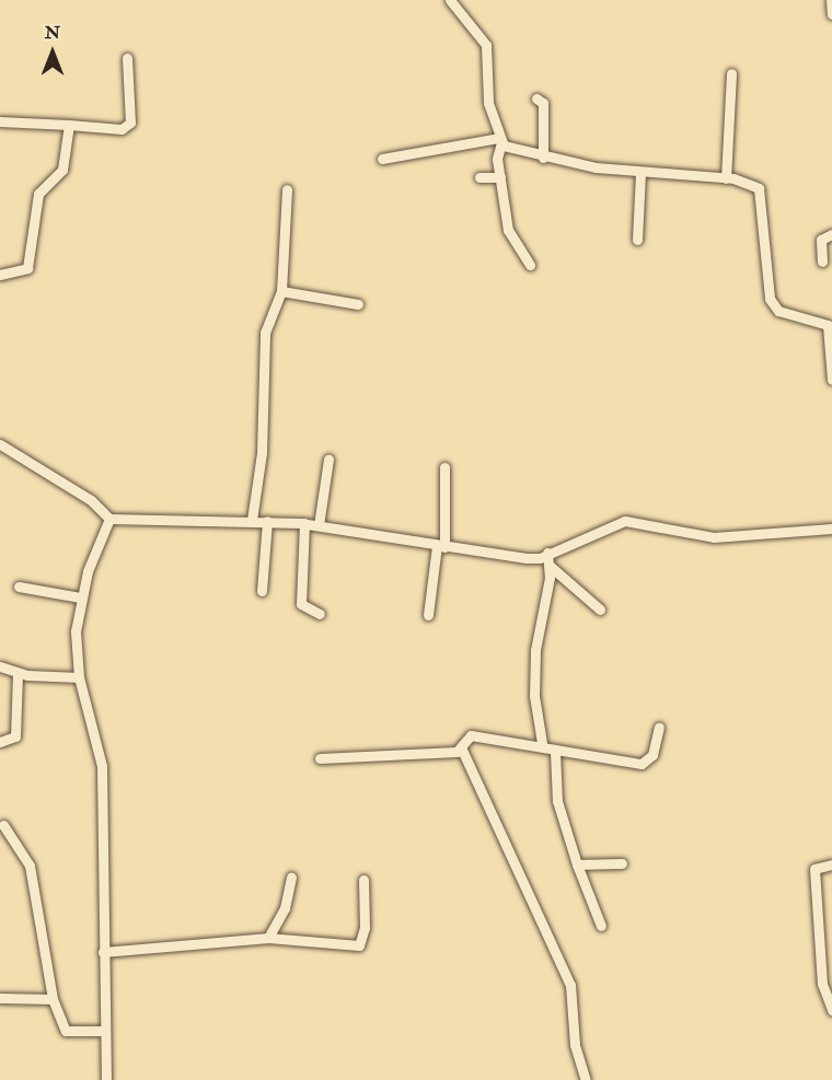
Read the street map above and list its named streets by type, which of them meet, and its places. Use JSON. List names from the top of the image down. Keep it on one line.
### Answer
{"north":"top"}
